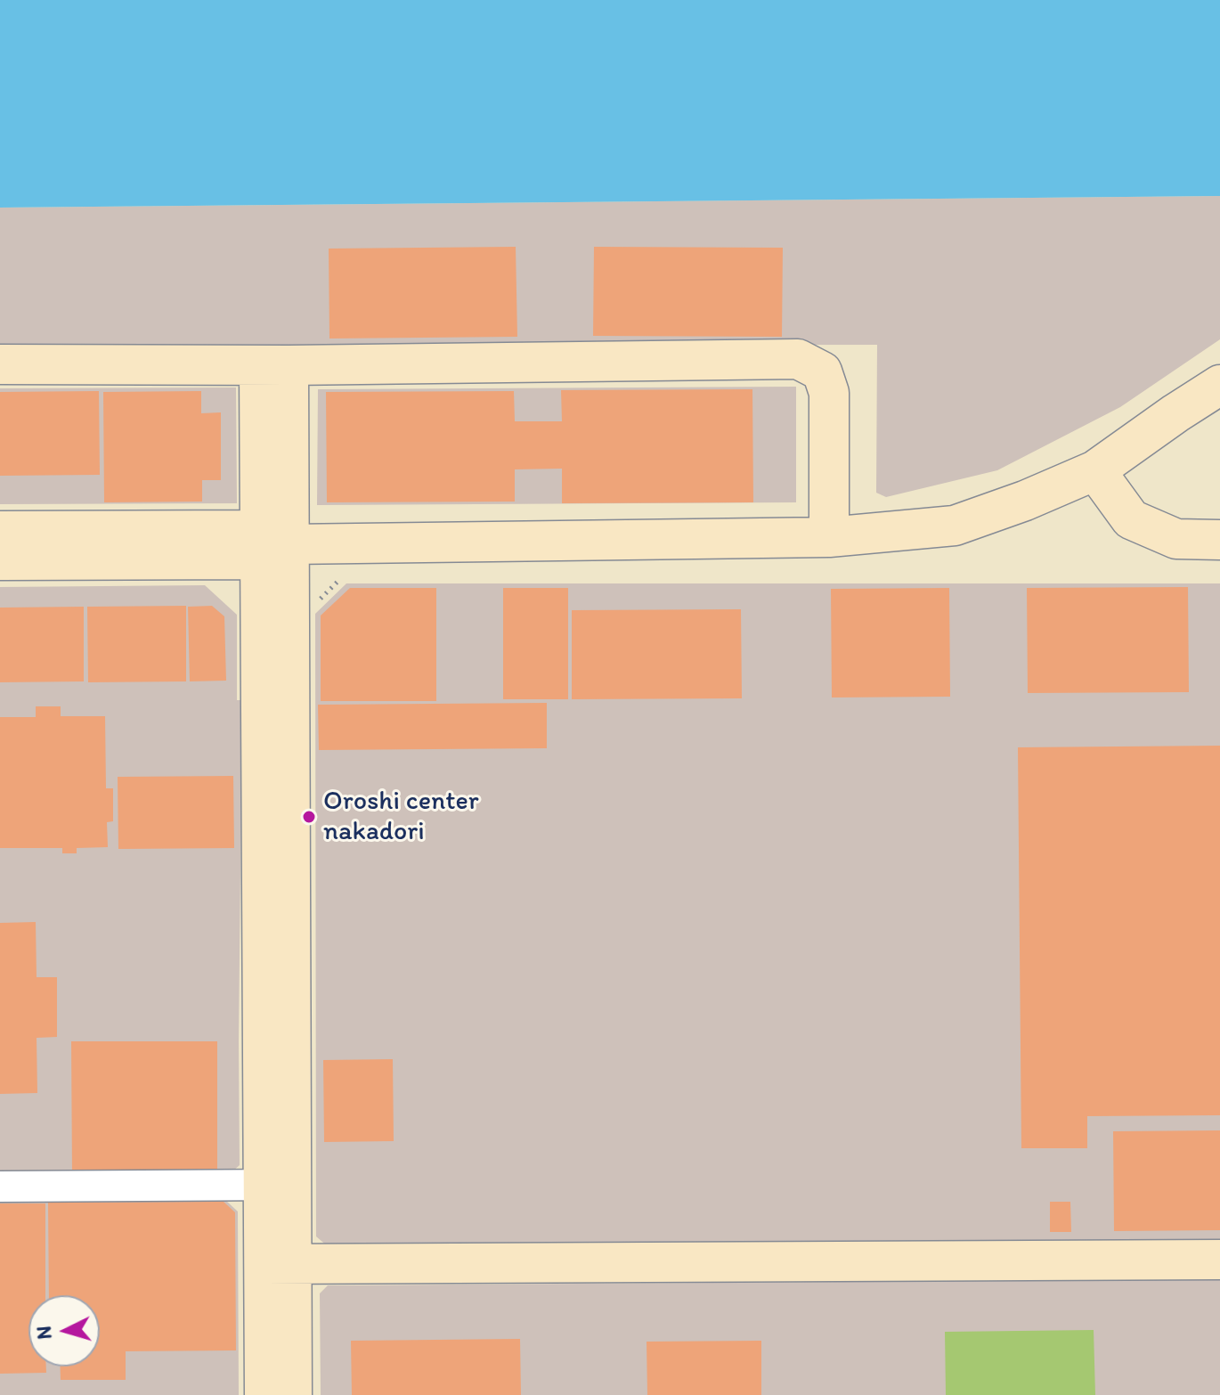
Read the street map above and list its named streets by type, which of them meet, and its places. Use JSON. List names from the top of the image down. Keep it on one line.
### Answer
{"places":["Oroshi center nakadori"],"north":"left"}
